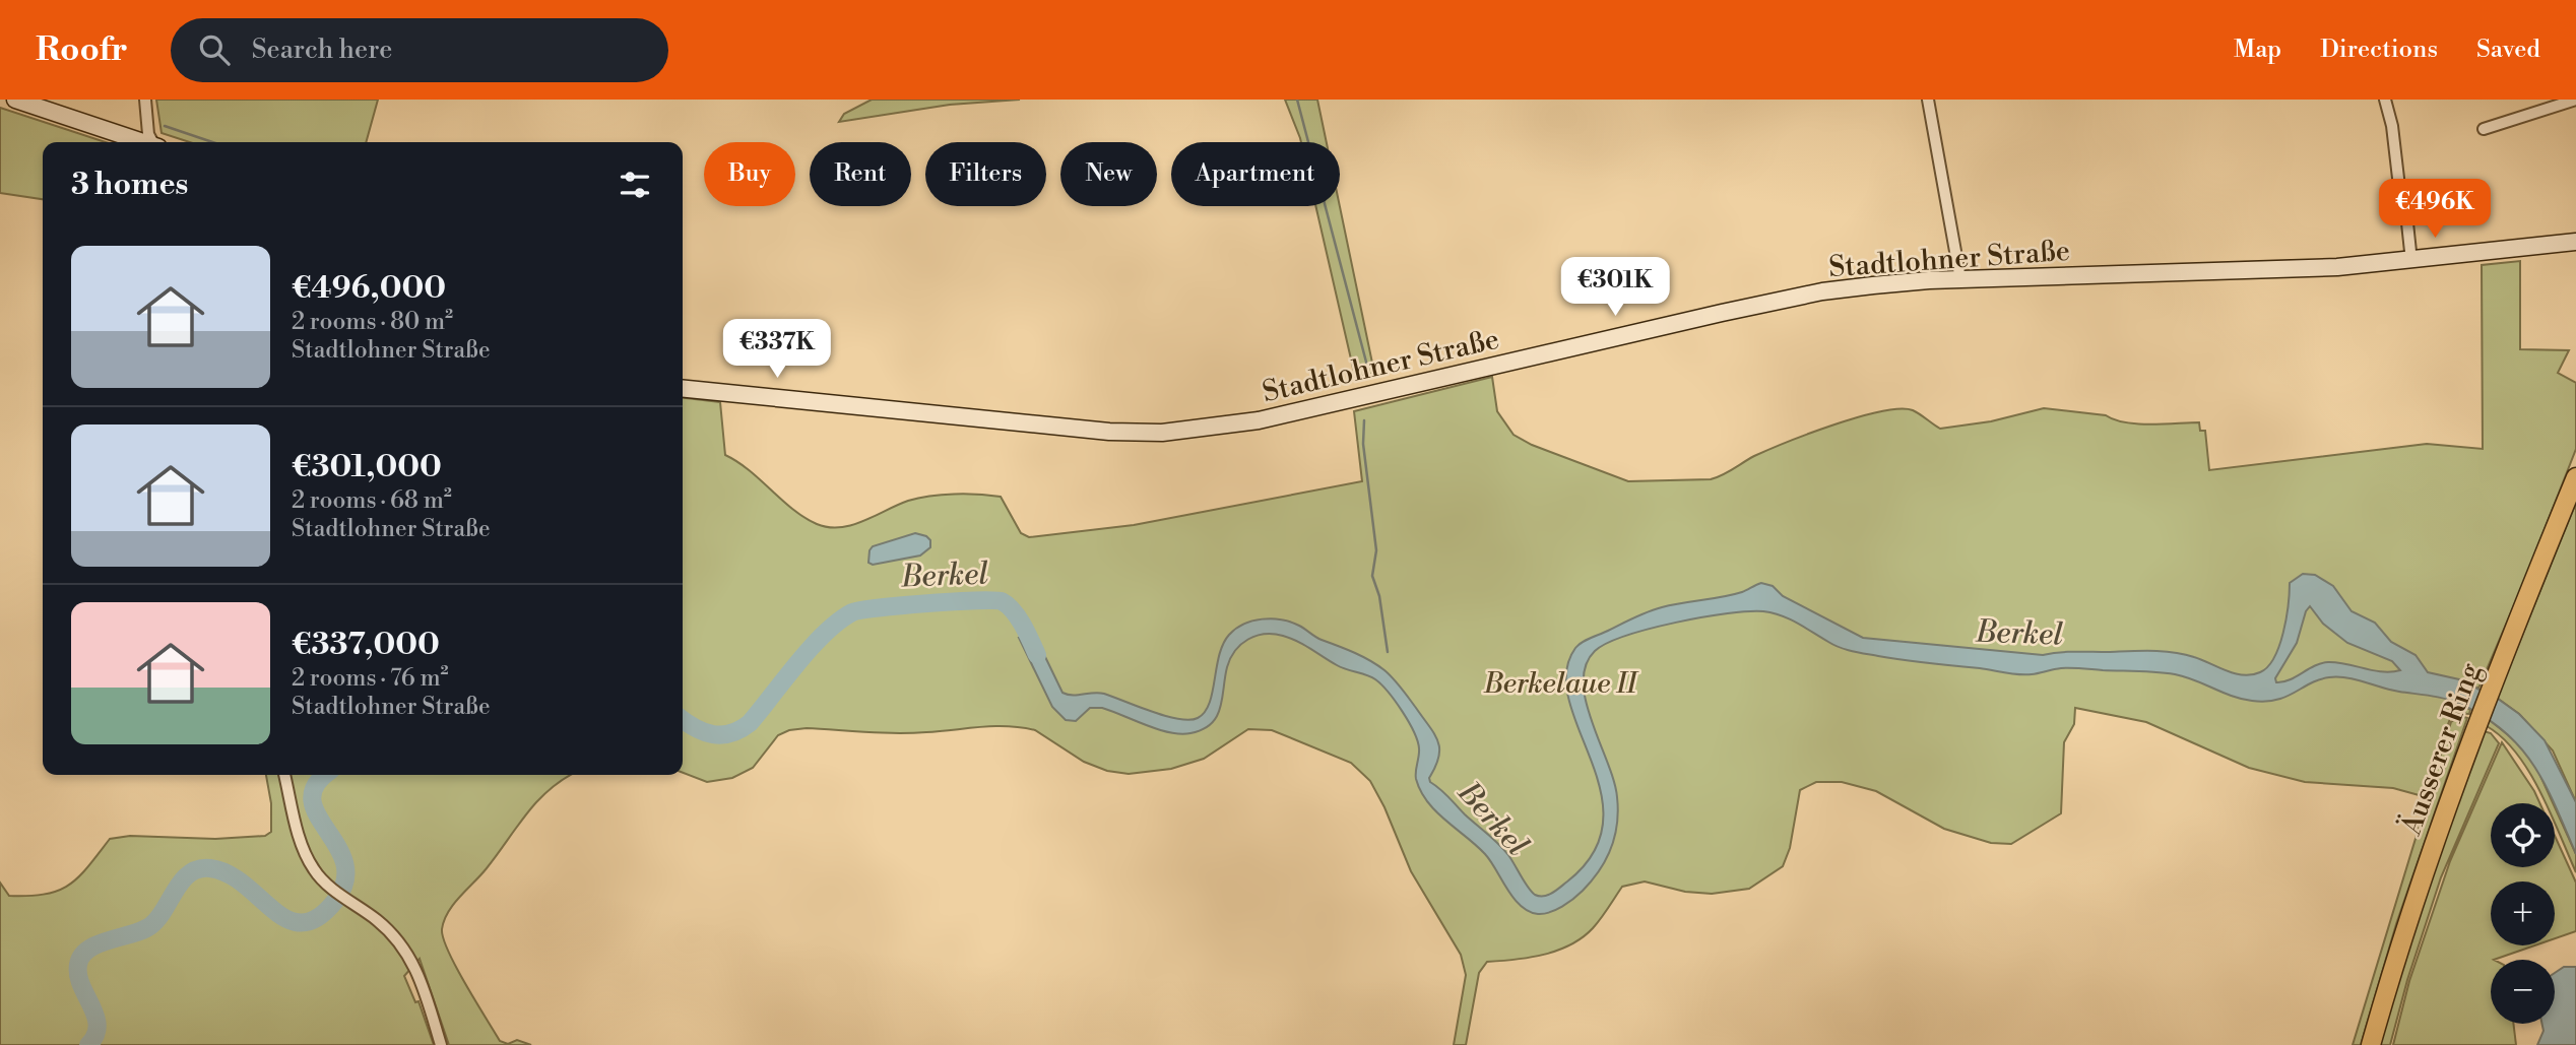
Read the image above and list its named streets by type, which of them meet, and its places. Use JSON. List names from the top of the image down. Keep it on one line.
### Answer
{"streets":{"main road":["Äusserer Ring"],"street":["Stadtlohner Straße"]},"water":["Berkel"],"parks":["Berkelaue II"],"page":{"header":"Roofr","search":"Search here","nav":["Map","Directions","Saved"],"chip":["Buy","Rent","Filters","New","Apartment"],"heading":"3 homes","price":["€496K","€301K","€337K"],"list":[{"name":"€496,000","note":"2 rooms · 80 m² · Stadtlohner Straße"},{"name":"€301,000","note":"2 rooms · 68 m² · Stadtlohner Straße"},{"name":"€337,000","note":"2 rooms · 76 m² · Stadtlohner Straße"}],"map_buttons":["+","−"]}}
